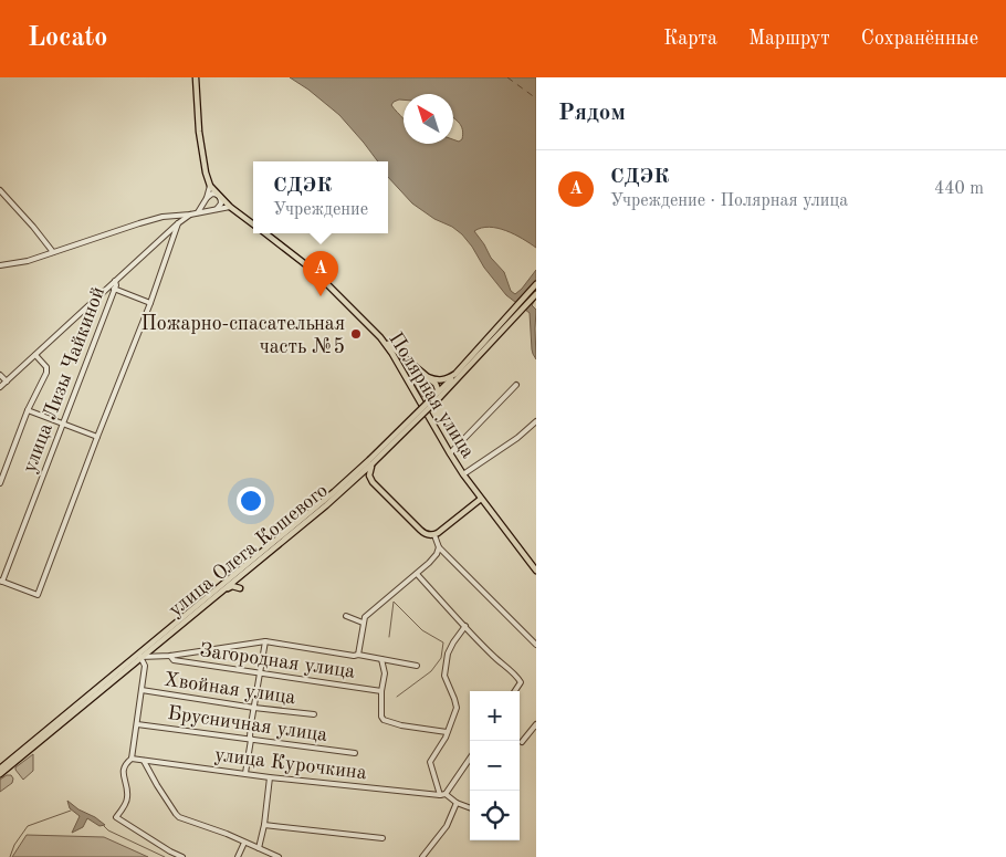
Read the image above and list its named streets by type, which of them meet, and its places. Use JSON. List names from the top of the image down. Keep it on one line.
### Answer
{"streets":{"main road":["Полярная улица","улица Олега Кошевого"],"street":["улица Лизы Чайкиной","Загородная улица","Хвойная улица","Брусничная улица","улица Курочкина"]},"places":["Пожарно-спасательная часть №5"],"north":"top left","page":{"header":"Locato","nav":["Карта","Маршрут","Сохранённые"],"heading":"Рядом","list":[{"mark":"A","name":"СДЭК","note":"Учреждение · Полярная улица","value":"440 m"}],"popup":["СДЭК","Учреждение"],"pins":"A","map_buttons":["+","−"]}}
